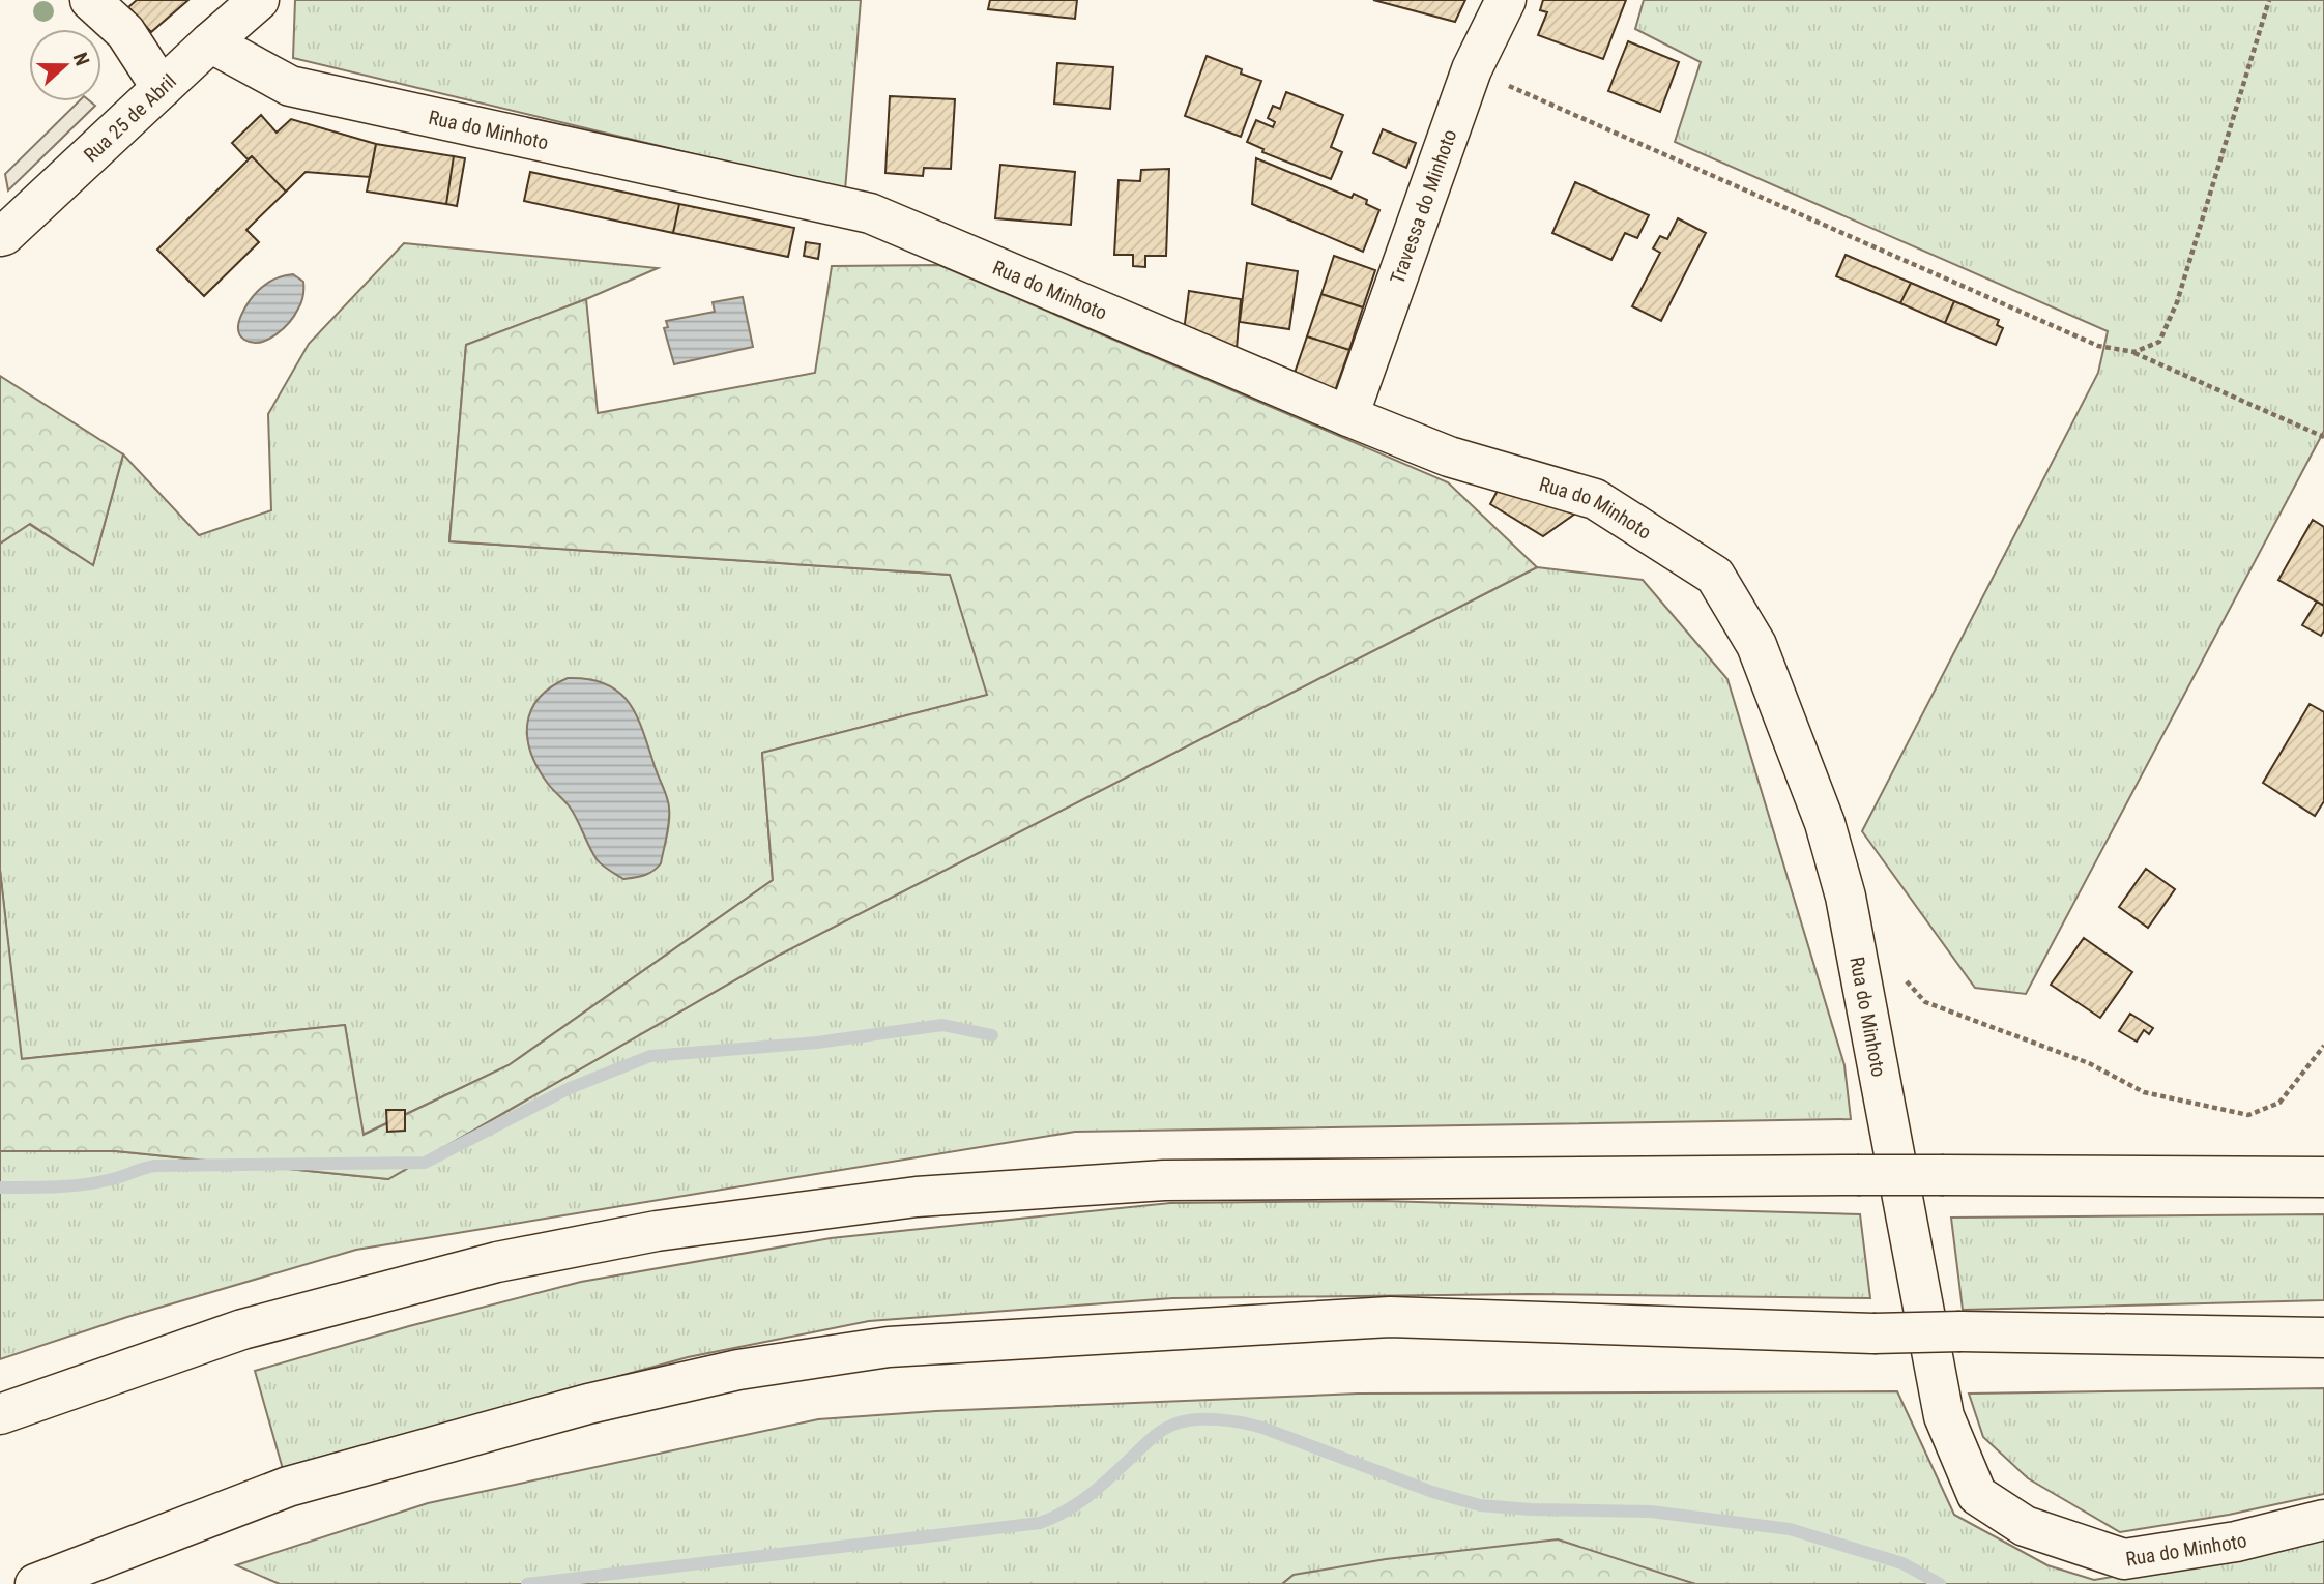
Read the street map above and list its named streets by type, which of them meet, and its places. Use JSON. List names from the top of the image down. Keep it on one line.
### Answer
{"streets":{"main road":["Rua 25 de Abril","Rua do Minhoto","Travessa do Minhoto"]},"crossings":[["Rua 25 de Abril","Rua do Minhoto"],["Rua do Minhoto","Travessa do Minhoto"]],"north":"right"}
